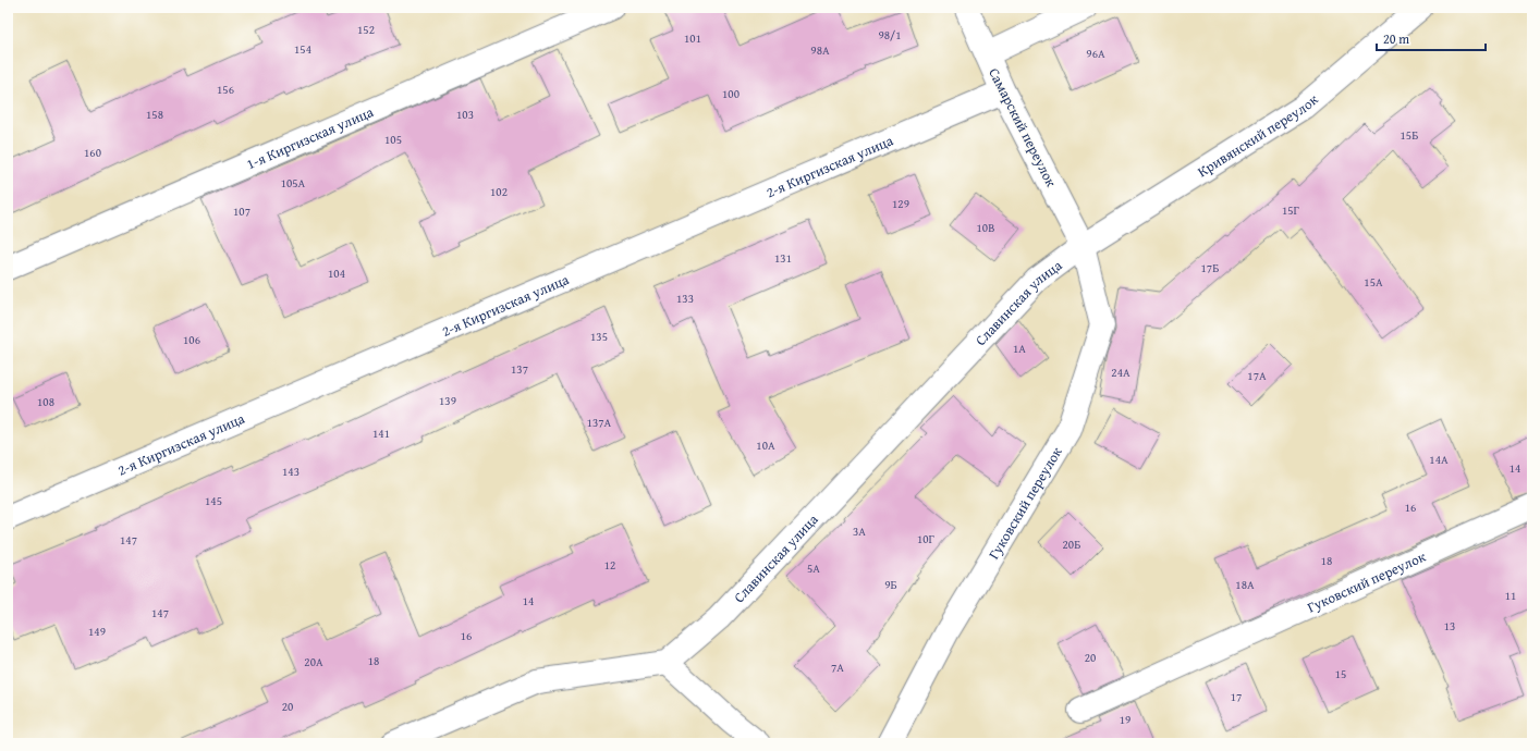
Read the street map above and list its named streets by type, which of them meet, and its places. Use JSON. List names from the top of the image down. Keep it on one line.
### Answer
{"streets":{"street":["Самарский переулок","Кривянский переулок","1-я Киргизская улица","2-я Киргизская улица","Славинская улица","Гуковский переулок"]},"crossings":[["Самарский переулок","Кривянский переулок"],["Самарский переулок","2-я Киргизская улица"],["Самарский переулок","Славинская улица"],["Самарский переулок","Гуковский переулок"],["Кривянский переулок","Славинская улица"],["Кривянский переулок","Гуковский переулок"],["Славинская улица","Гуковский переулок"]],"house_numbers":["152","98/1","101","154","98А","96А","156","100","158","103","15Б","105","160","105А","102","129","15Г","107","10В","131","17Б","104","15А","133","135","106","1А","137","24А","17А","139","108","137А","141","10А","14А","14","143","145","16","3А","10Г","147","20Б","18","12","5А","9Б","18А","11","14","147","13","149","16","20","18","20А","7А","15","17","20","19"],"scale_bar":"20 m"}
